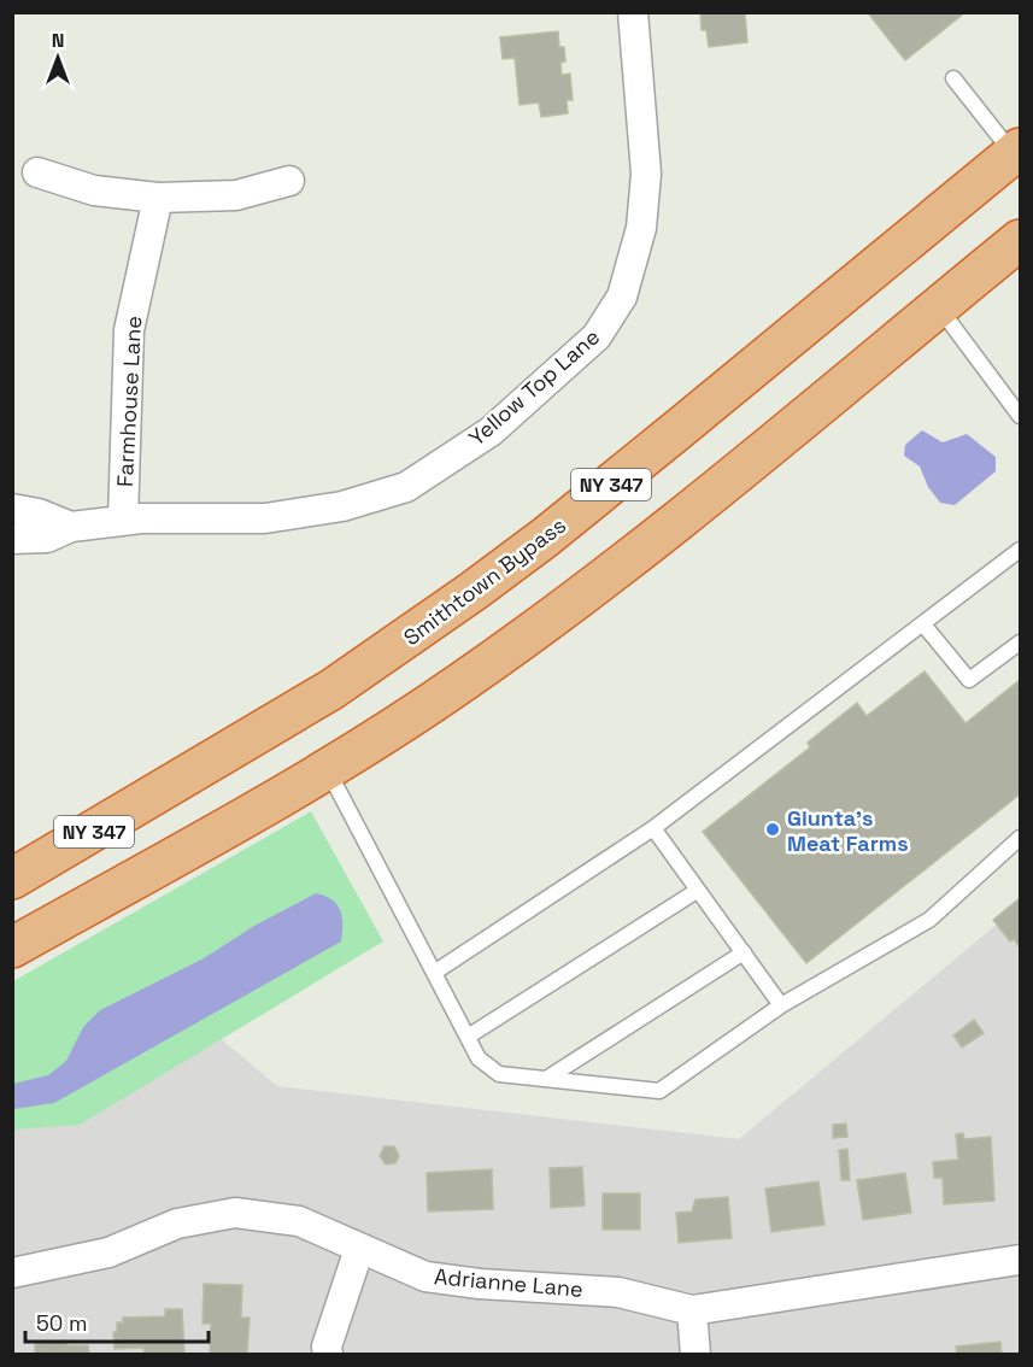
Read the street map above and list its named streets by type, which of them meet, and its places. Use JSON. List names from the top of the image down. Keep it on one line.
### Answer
{"streets":{"highway":["NY 347","Smithtown Bypass"],"street":["Yellow Top Lane","Farmhouse Lane","Adrianne Lane"]},"crossings":[["Yellow Top Lane","Farmhouse Lane"]],"places":["Giunta's Meat Farms"],"scale_bar":"50 m","north":"top"}
